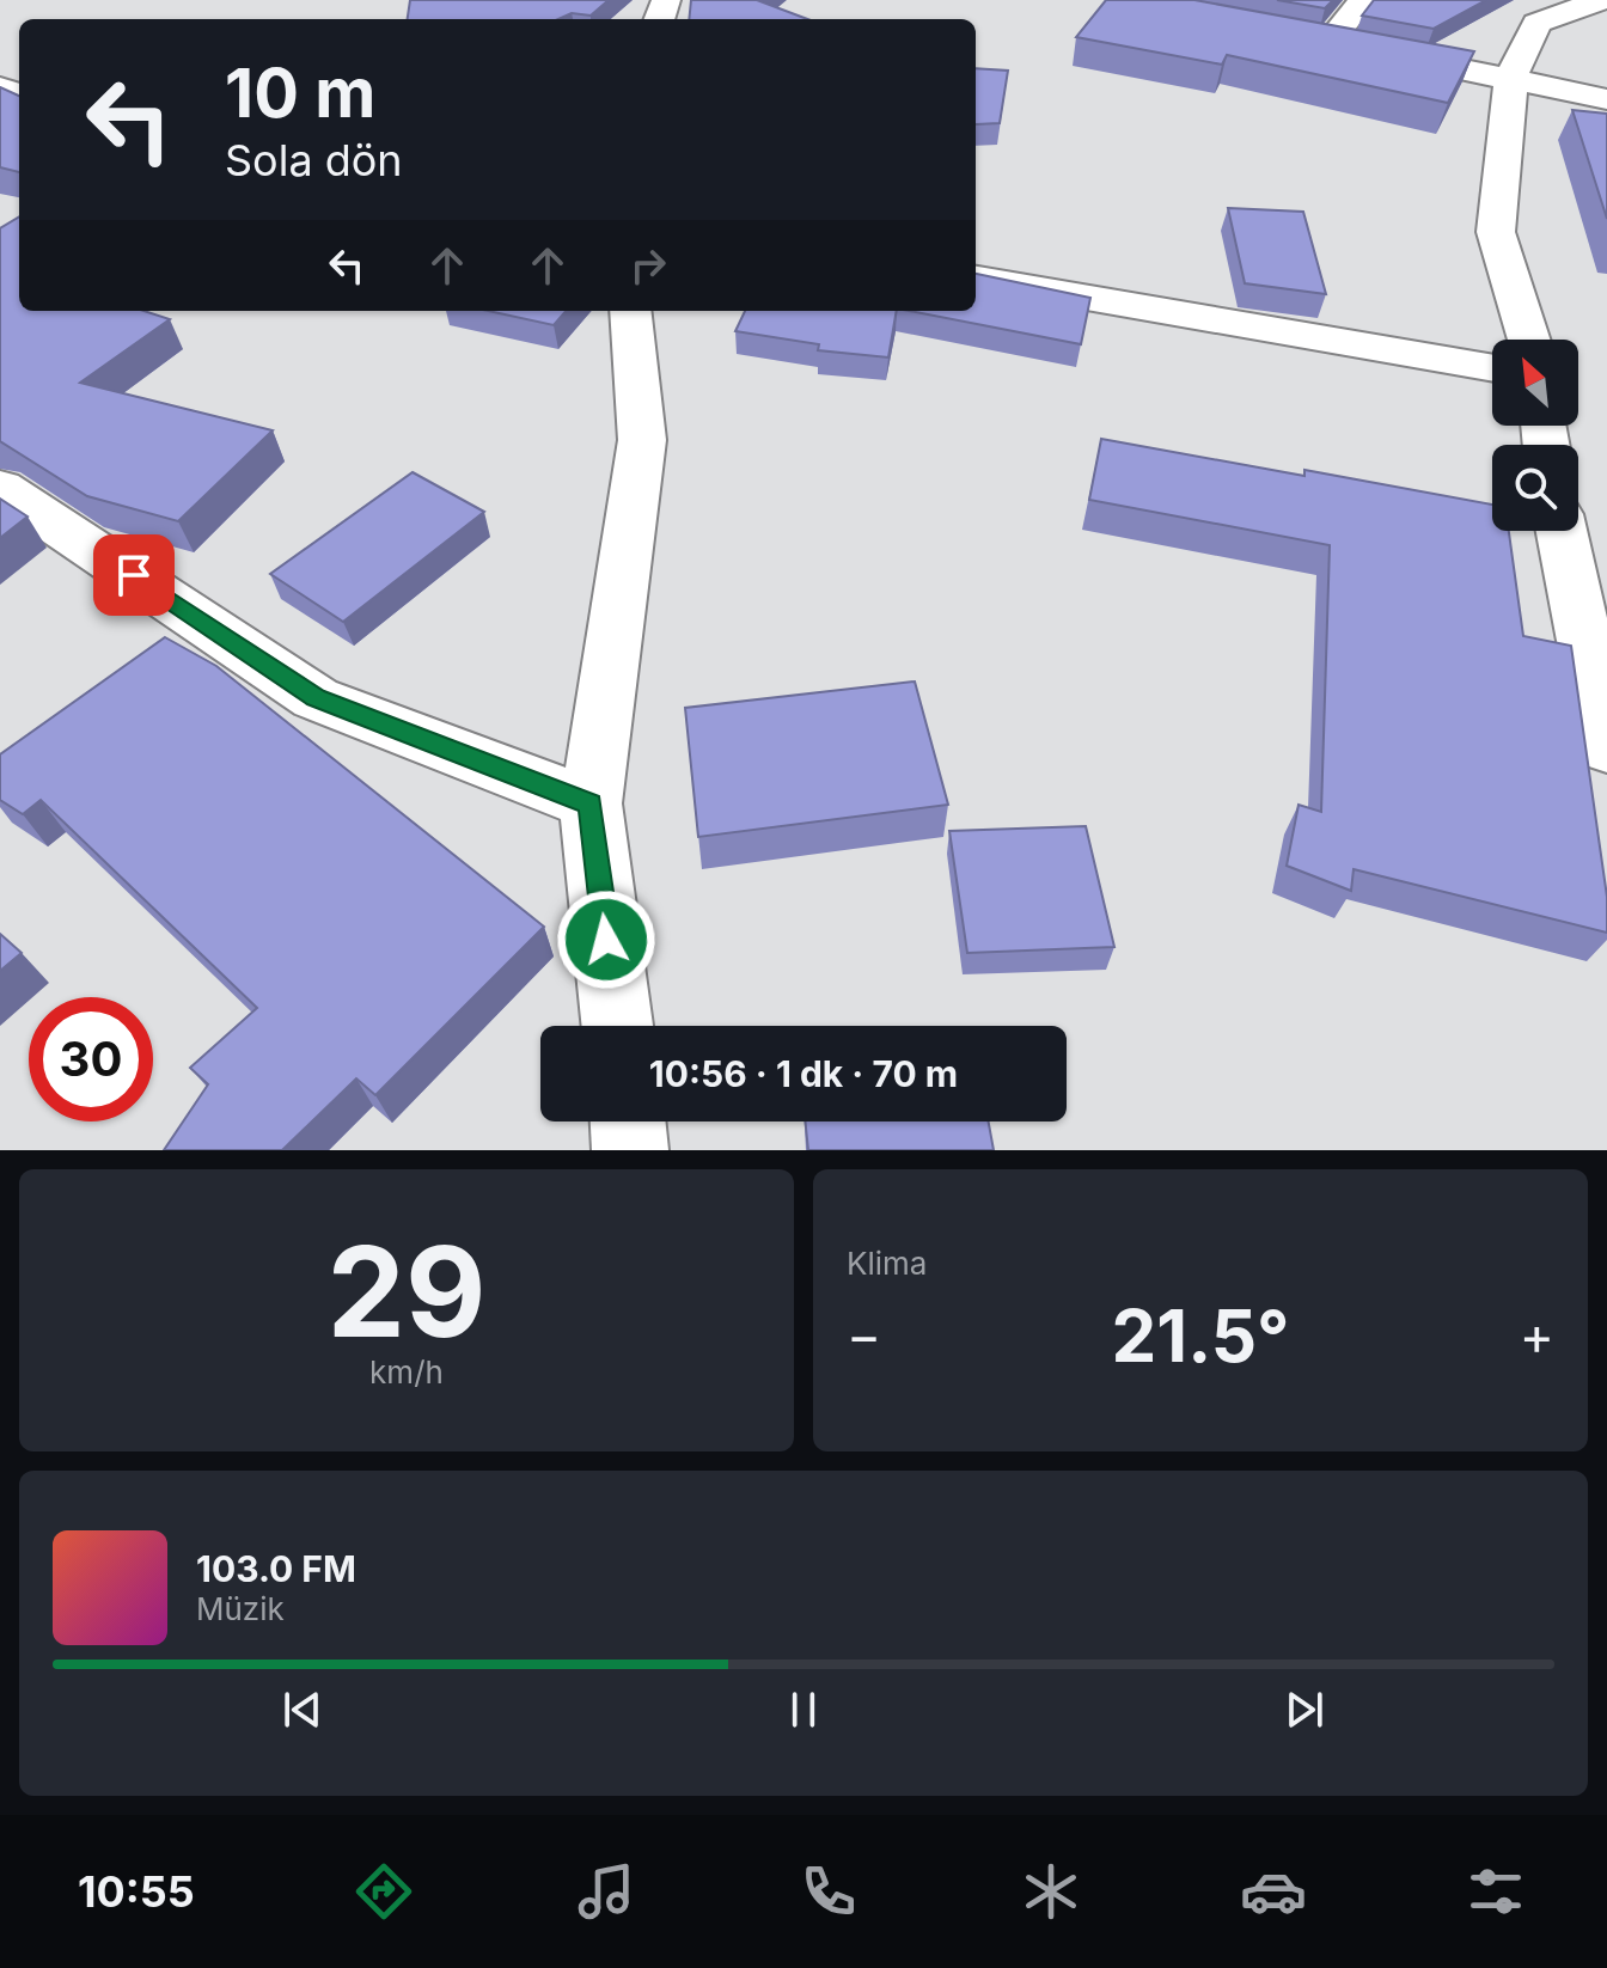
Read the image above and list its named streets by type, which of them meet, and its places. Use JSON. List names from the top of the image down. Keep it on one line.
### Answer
{"north":"top left","page":{"turn":["10 m","Sola dön"],"limit":"30","trip":"10:56 · 1 dk · 70 m","tile":[["29","km/h"],"Klima"],"heat":["−","21.5°","+"],"song":["103.0 FM","Müzik"],"tabs":"10:55"}}
